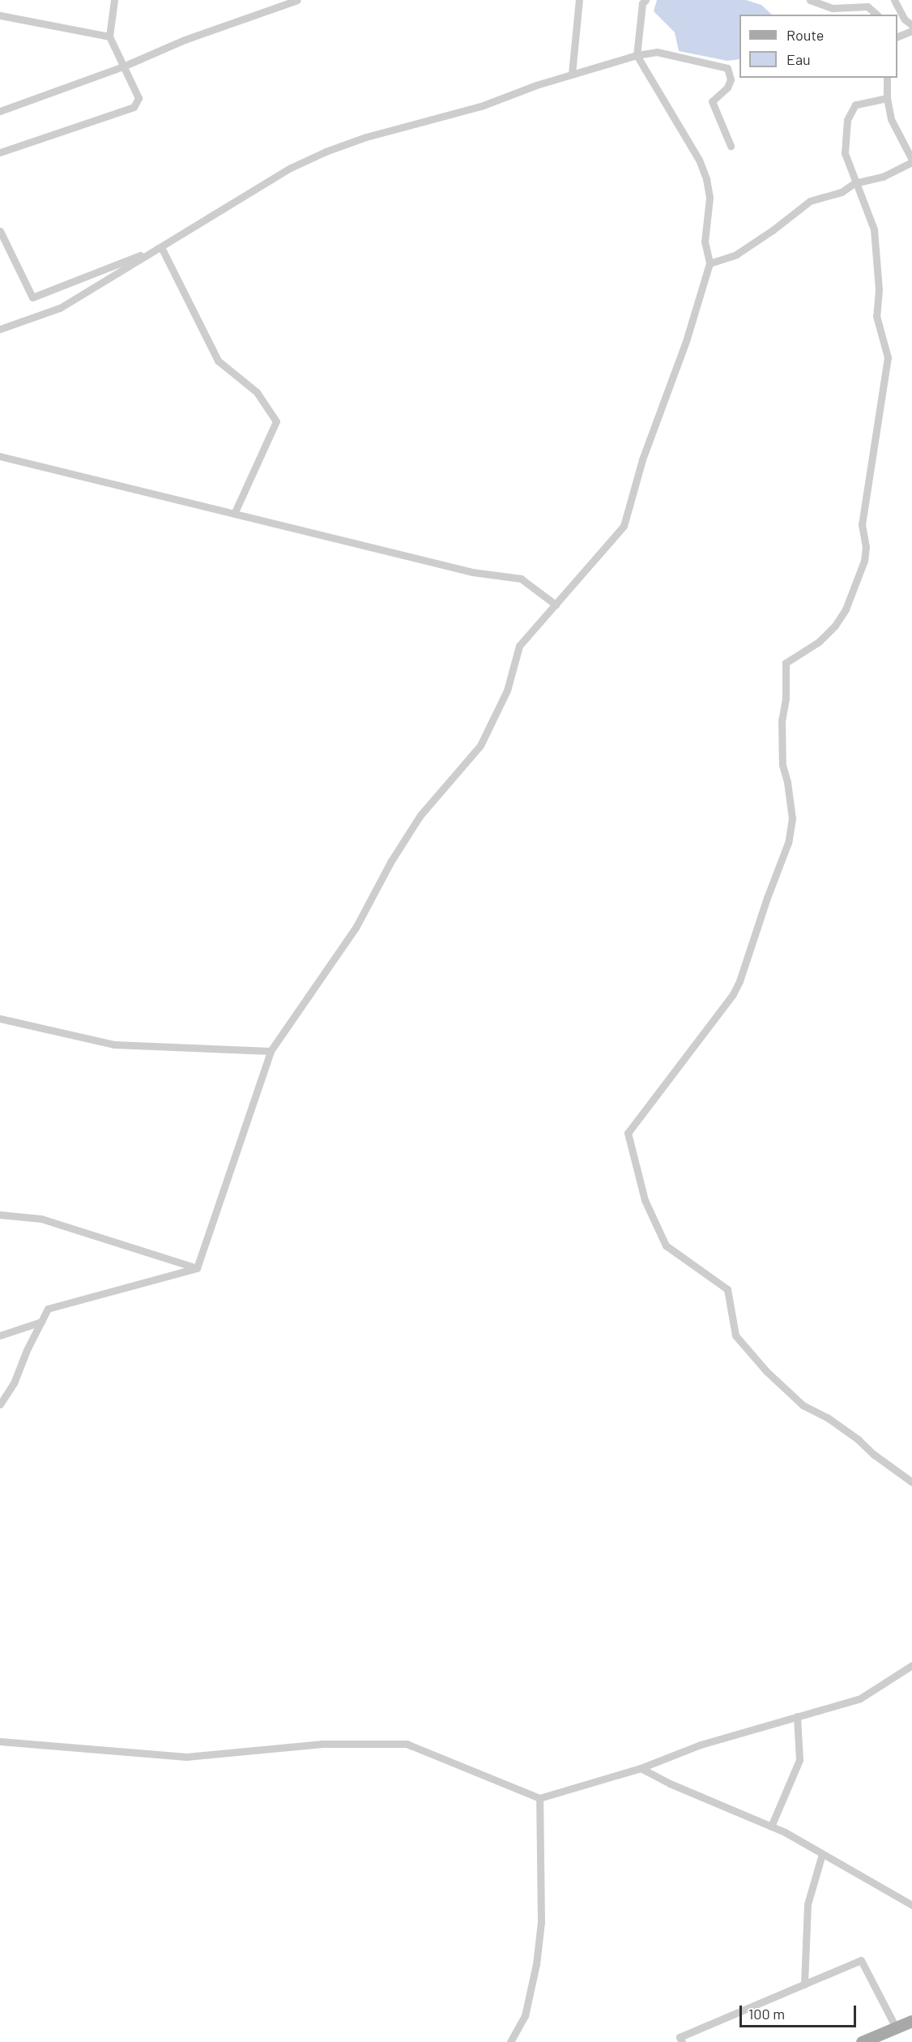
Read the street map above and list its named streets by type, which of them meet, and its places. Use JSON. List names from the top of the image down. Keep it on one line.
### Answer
{"legend":["Route","Eau"],"scale_bar":"100 m"}
